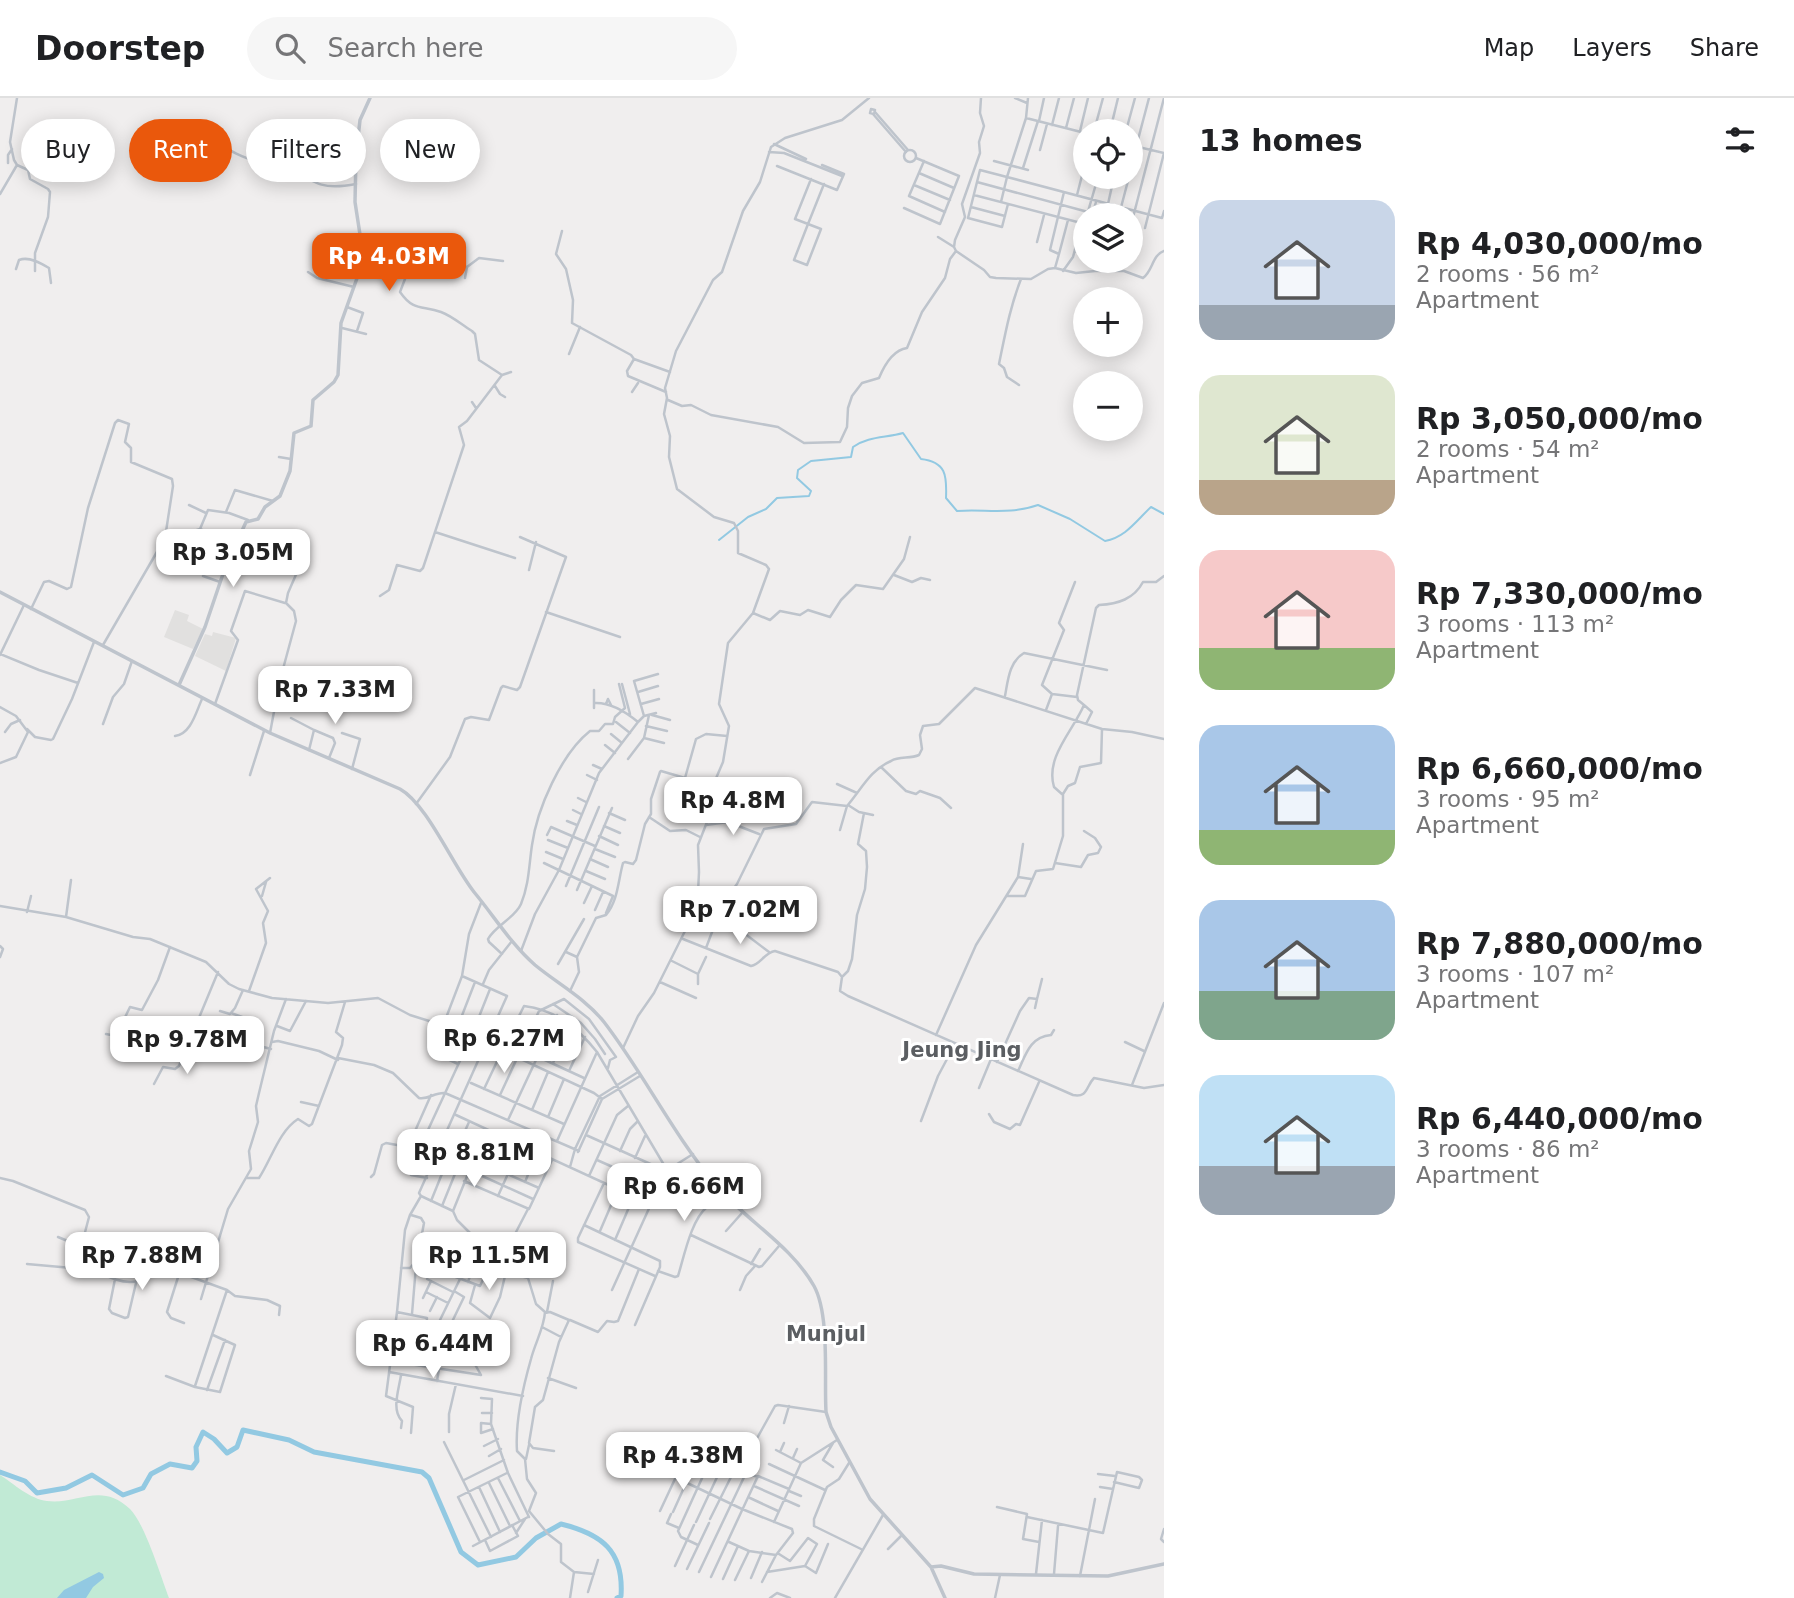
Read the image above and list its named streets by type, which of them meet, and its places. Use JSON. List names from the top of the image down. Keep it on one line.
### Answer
{"districts":["Jeung Jing","Munjul"],"page":{"header":"Doorstep","search":"Search here","nav":["Map","Layers","Share"],"heading":"13 homes","map_buttons":["+","−"],"chip":["Buy","Rent","Filters","New"],"list":[{"name":"Rp 4,030,000/mo","note":"2 rooms · 56 m² · Apartment"},{"name":"Rp 3,050,000/mo","note":"2 rooms · 54 m² · Apartment"},{"name":"Rp 7,330,000/mo","note":"3 rooms · 113 m² · Apartment"},{"name":"Rp 6,660,000/mo","note":"3 rooms · 95 m² · Apartment"},{"name":"Rp 7,880,000/mo","note":"3 rooms · 107 m² · Apartment"},{"name":"Rp 6,440,000/mo","note":"3 rooms · 86 m² · Apartment"}],"price":["Rp 4.03M","Rp 3.05M","Rp 7.33M","Rp 4.8M","Rp 7.02M","Rp 6.27M","Rp 9.78M","Rp 8.81M","Rp 6.66M","Rp 7.88M","Rp 11.5M","Rp 6.44M","Rp 4.38M"]}}
